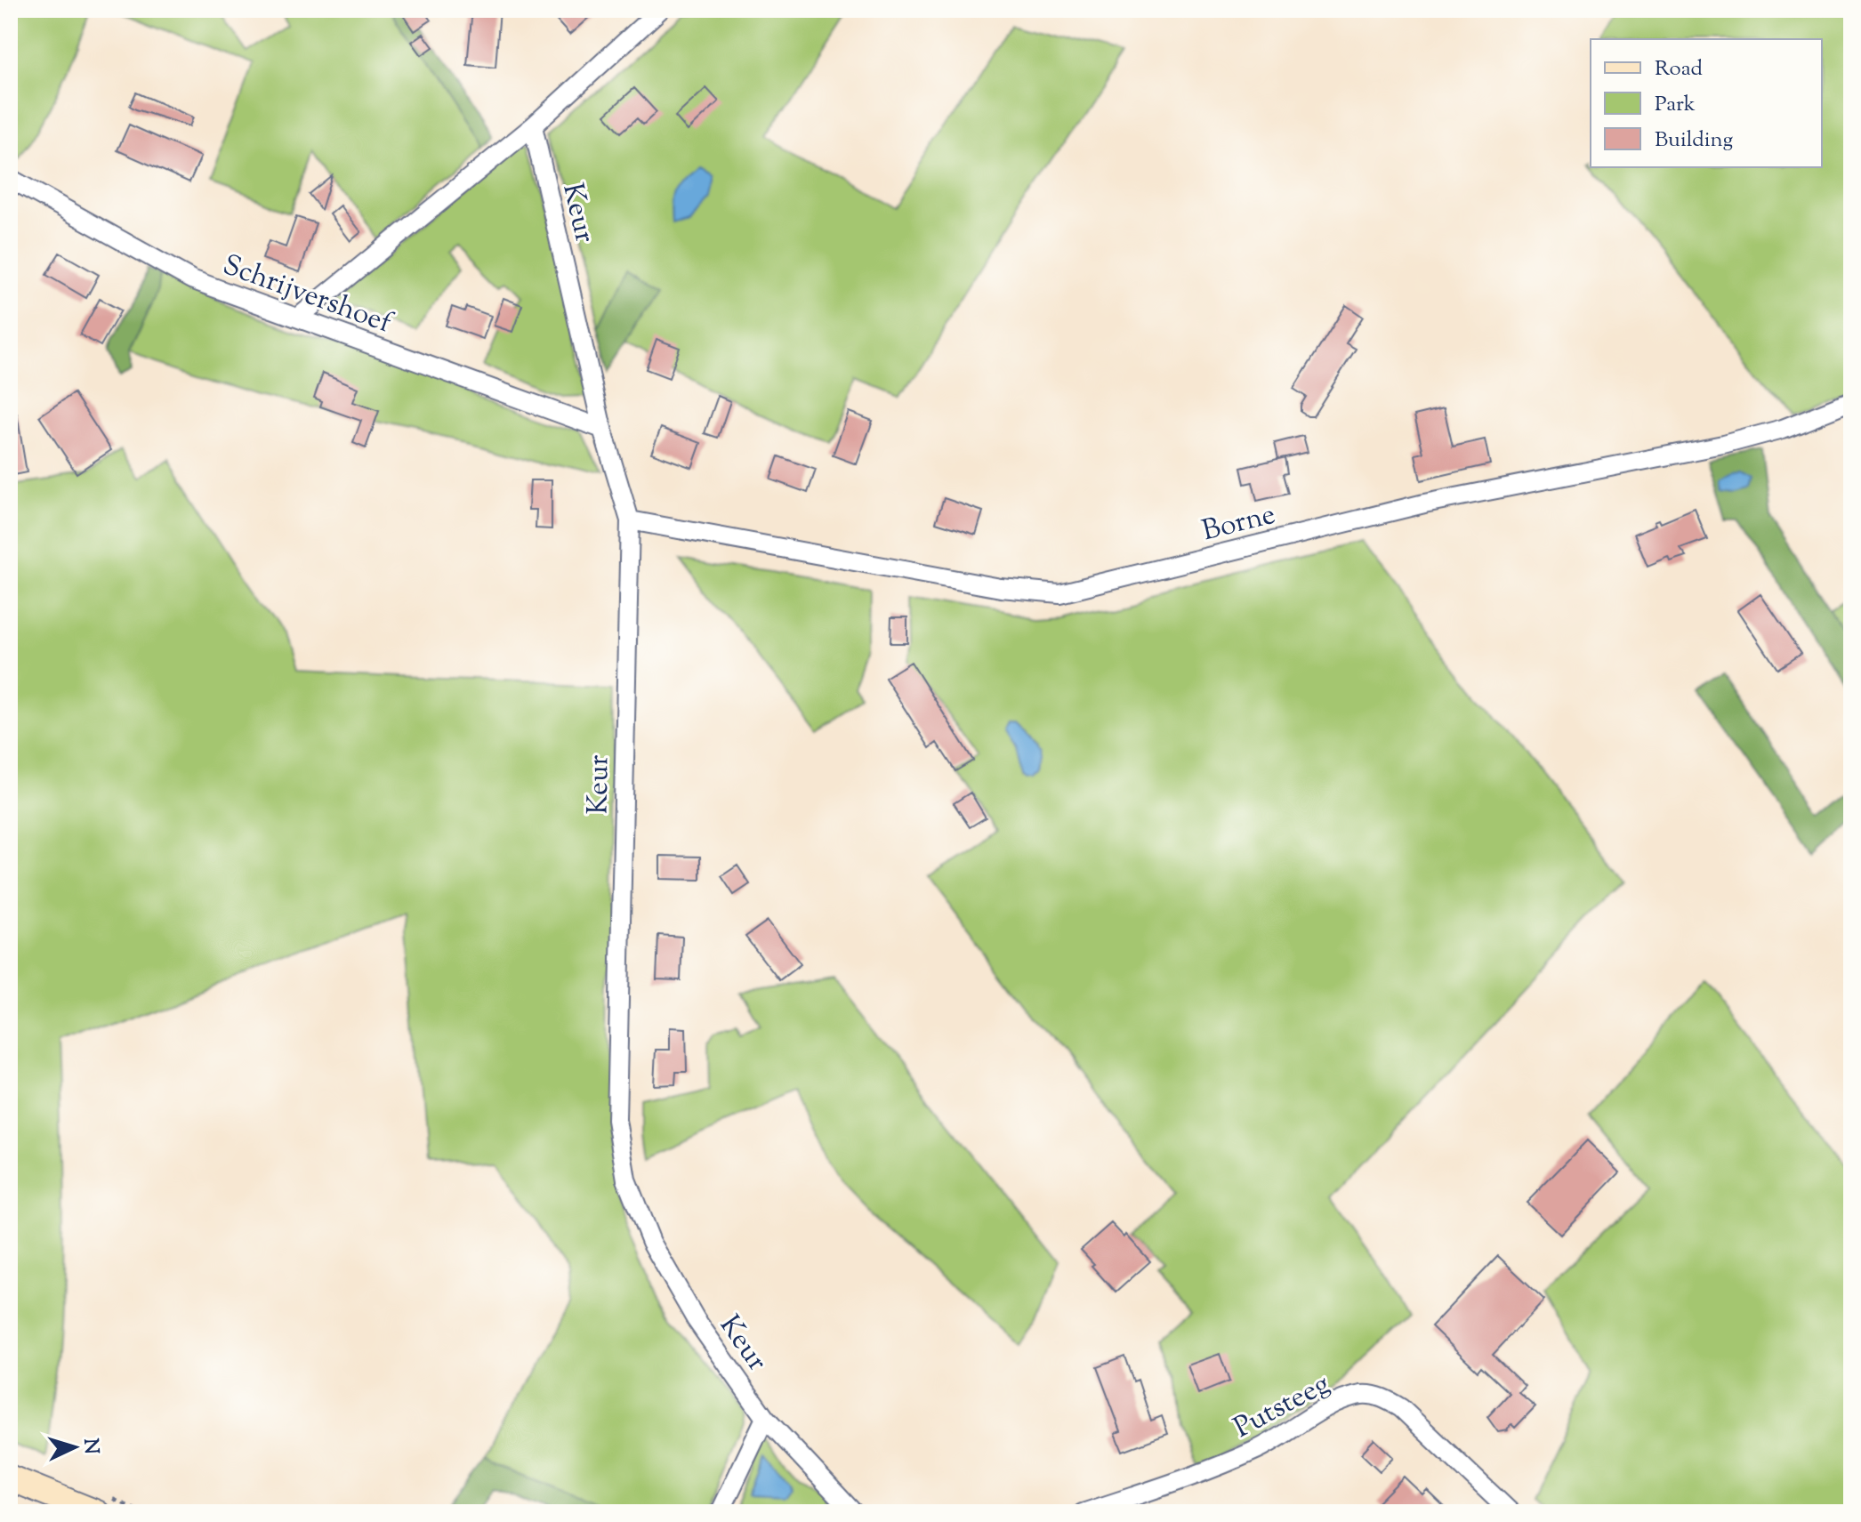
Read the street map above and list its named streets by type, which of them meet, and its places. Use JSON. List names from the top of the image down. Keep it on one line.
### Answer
{"streets":{"street":["Keur","Schrijvershoef","Borne","Putsteeg"]},"crossings":[["Keur","Schrijvershoef"],["Keur","Borne"]],"legend":["Road","Park","Building"],"north":"right"}
